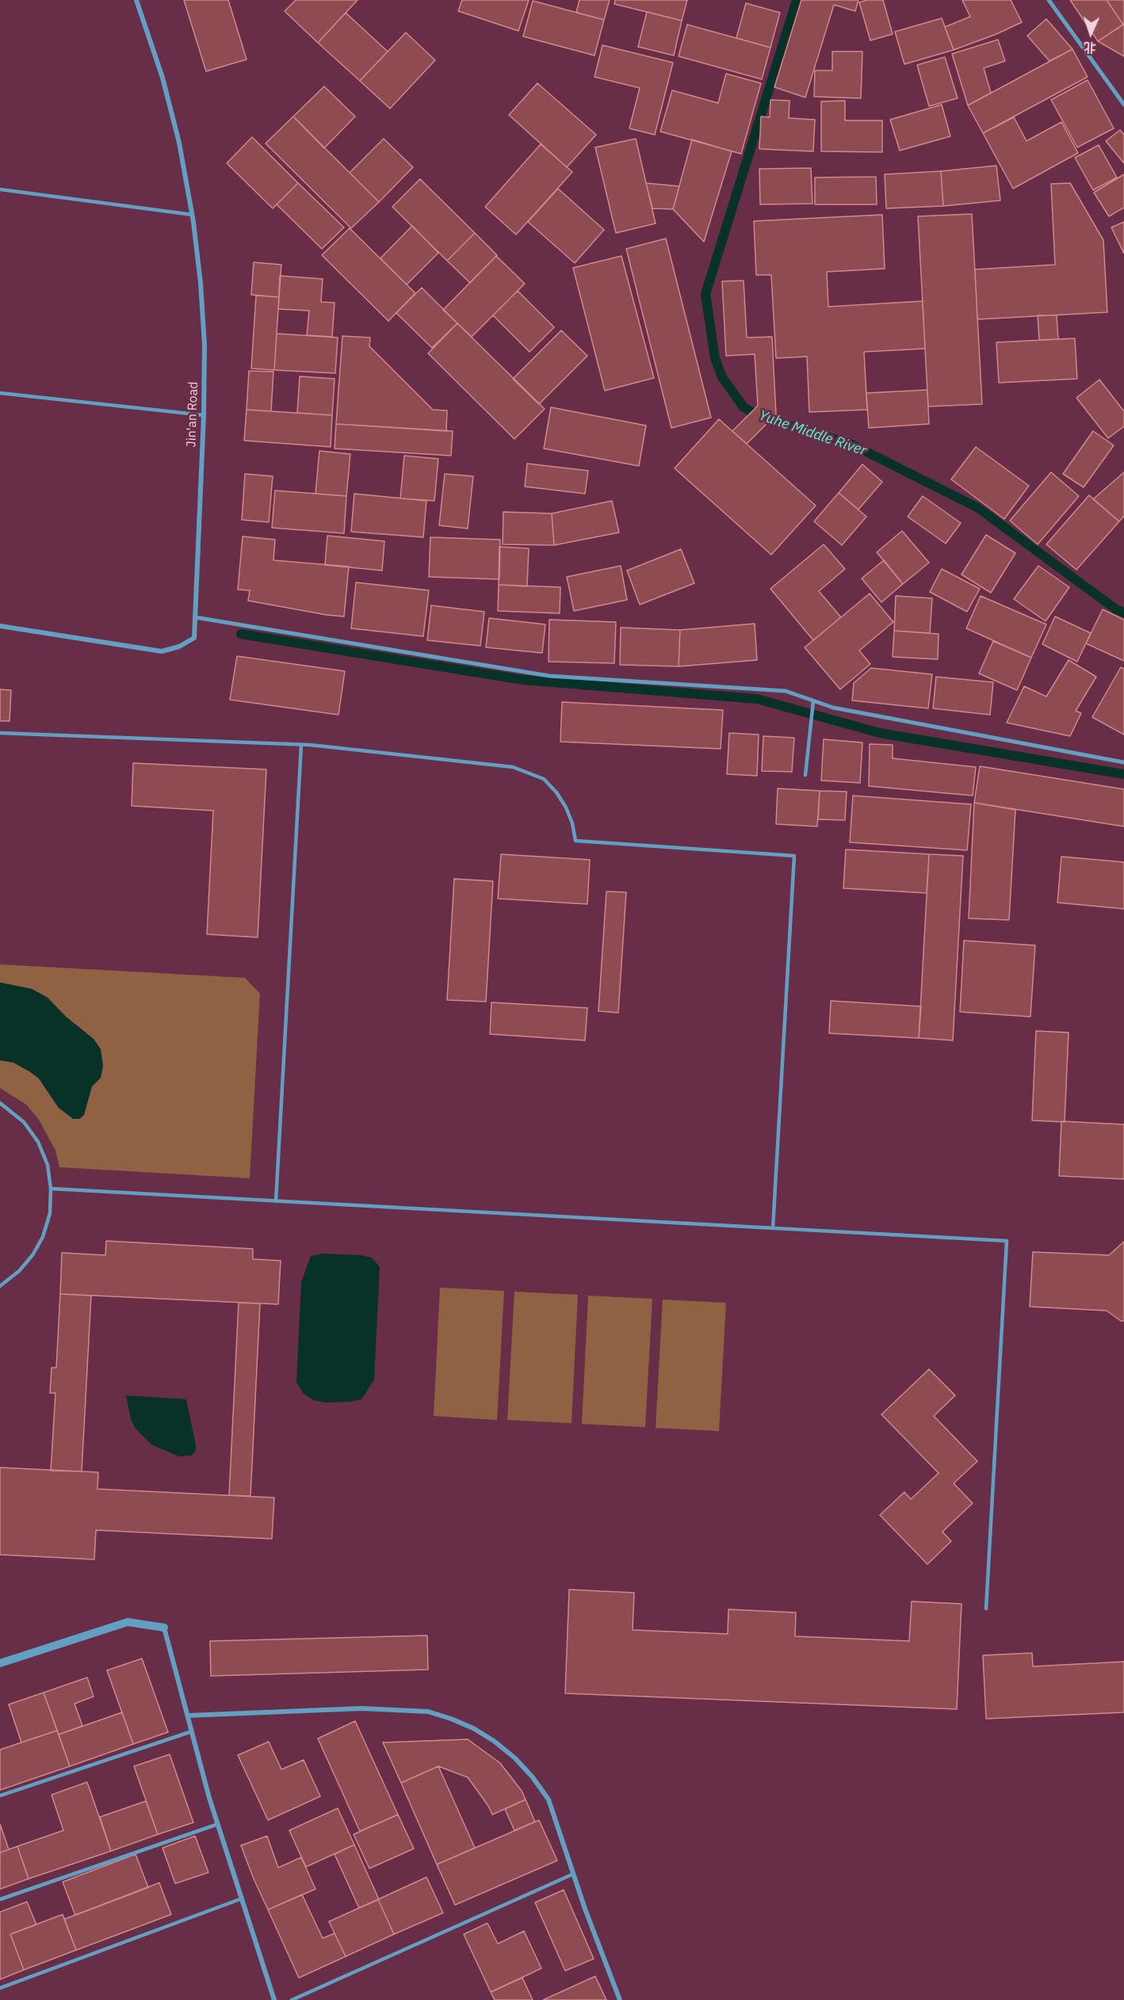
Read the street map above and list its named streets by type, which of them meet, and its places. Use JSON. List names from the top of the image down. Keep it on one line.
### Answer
{"streets":{"street":["Jin'an Road"]},"water":["Yuhe Middle River"],"north":"bottom"}
